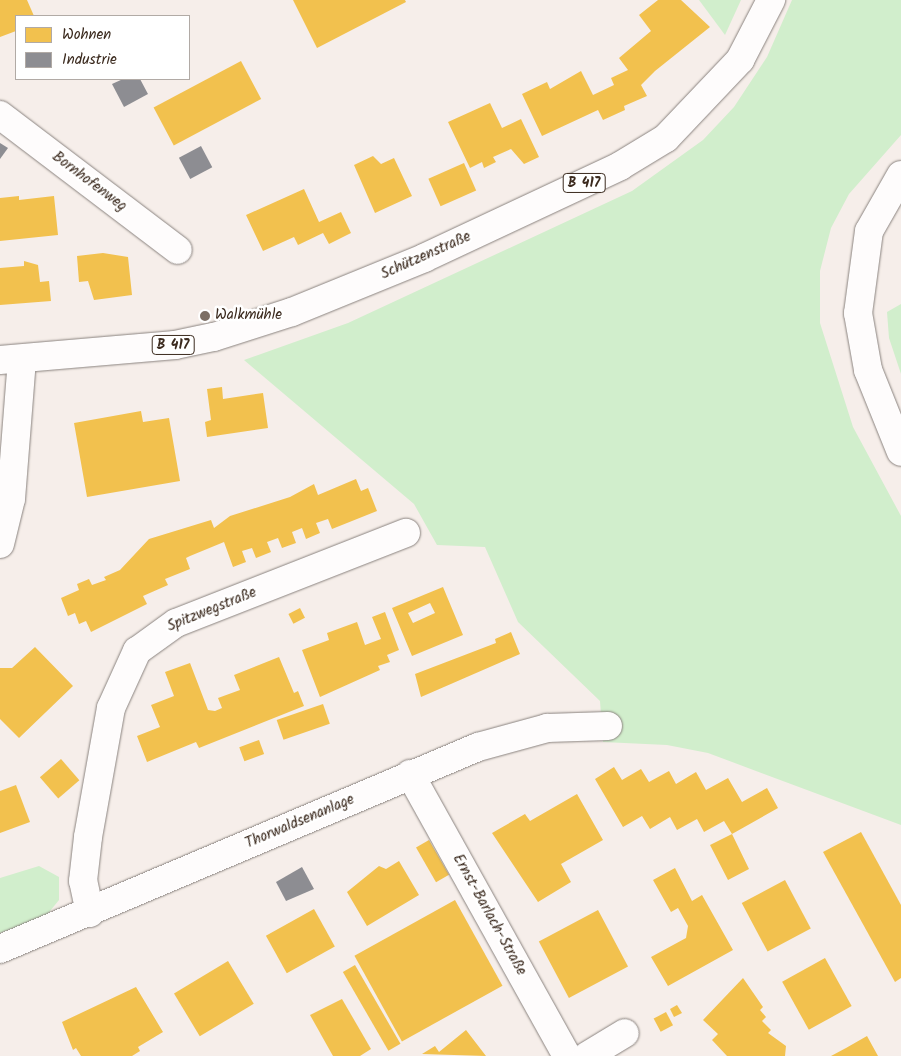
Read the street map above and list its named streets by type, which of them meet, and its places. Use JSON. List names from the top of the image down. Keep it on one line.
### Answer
{"streets":{"street":["Bornhofenweg","B 417","Schützenstraße","Spitzwegstraße","Thorwaldsenanlage","Ernst-Barlach-Straße"]},"crossings":[["Spitzwegstraße","Thorwaldsenanlage"],["Thorwaldsenanlage","Ernst-Barlach-Straße"]],"places":["Walkmühle"],"legend":["Wohnen","Industrie"]}
